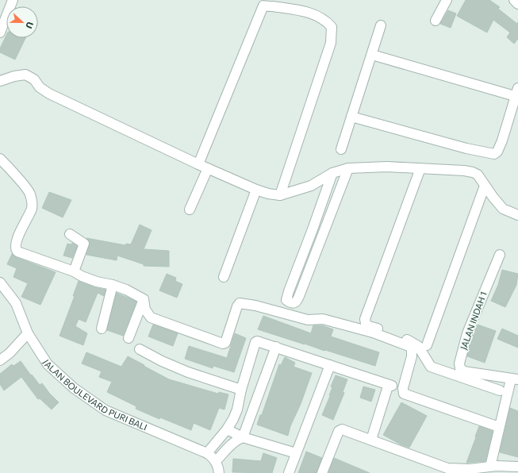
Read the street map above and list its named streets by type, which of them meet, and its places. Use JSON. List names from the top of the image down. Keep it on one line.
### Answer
{"streets":{"street":["JALAN INDAH 1","JALAN BOULEVARD PURI BALI"]},"north":"right"}
